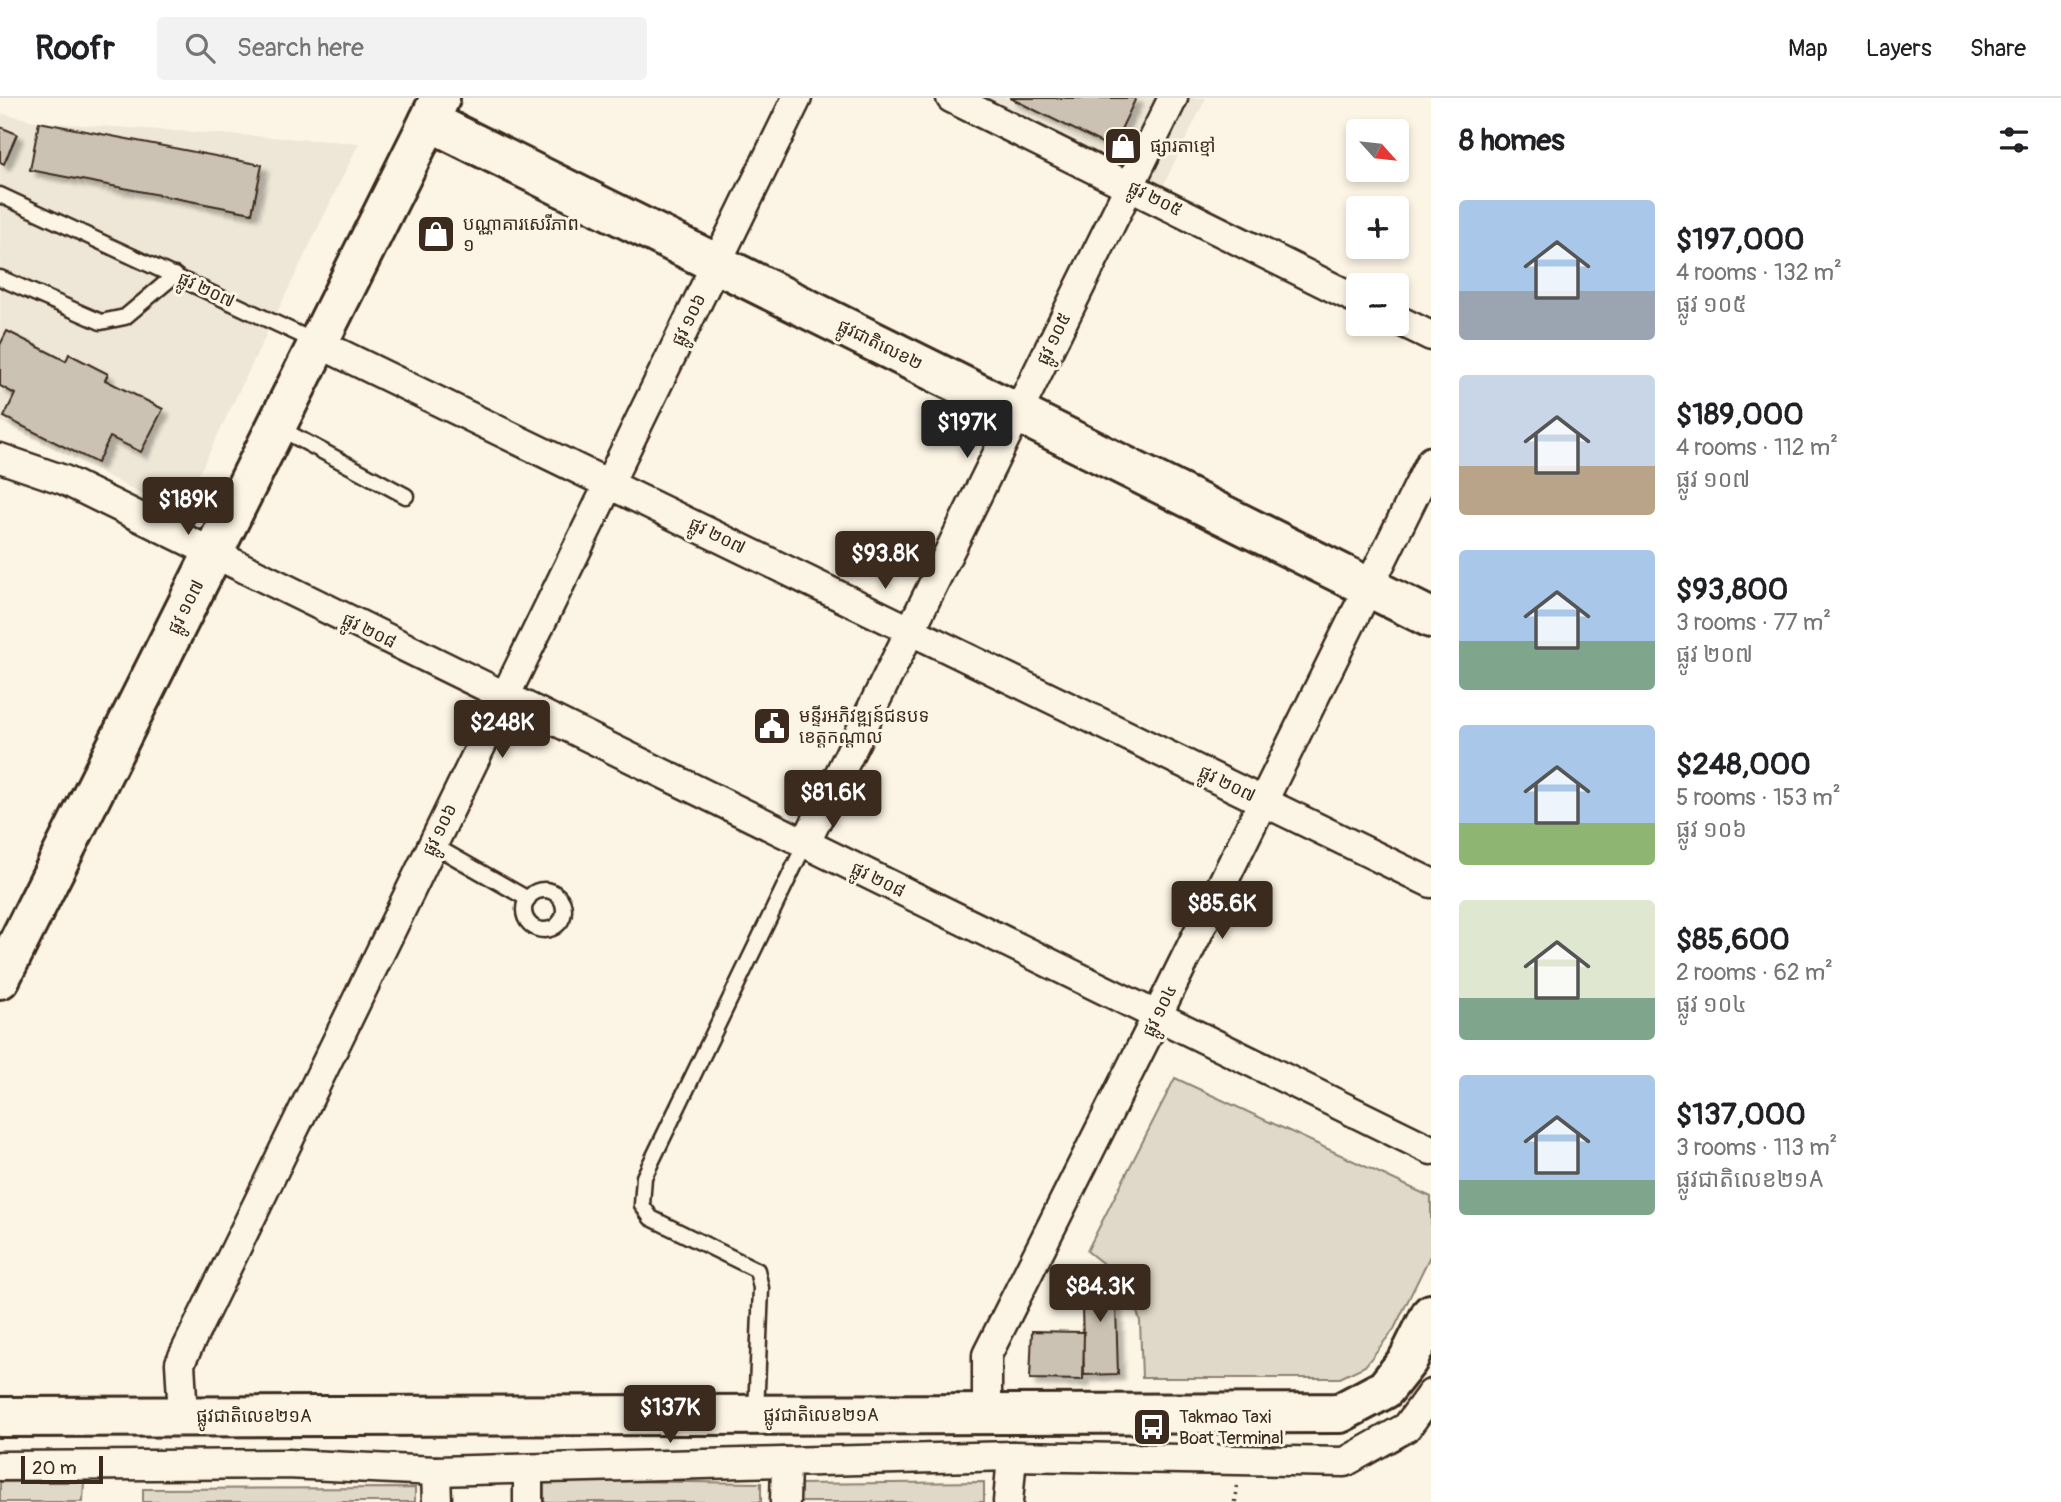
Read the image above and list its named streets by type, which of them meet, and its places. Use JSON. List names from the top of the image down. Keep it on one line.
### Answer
{"streets":{"street":["ផ្លូវ ២០៥","ផ្លូវ ២០៧","ផ្លូវ ១០៦","ផ្លូវ ១០៥","ផ្លូវជាតិលេខ២","ផ្លូវ ១០៧","ផ្លូវ ២០៨","ផ្លូវ ១០៤","ផ្លូវជាតិលេខ២១A"]},"crossings":[["ផ្លូវ ២០៥","ផ្លូវ ១០៥"],["ផ្លូវ ២០៧","ផ្លូវ ១០៦"],["ផ្លូវ ២០៧","ផ្លូវ ១០៥"],["ផ្លូវ ២០៧","ផ្លូវ ១០៧"],["ផ្លូវ ២០៧","ផ្លូវ ១០៤"],["ផ្លូវ ១០៦","ផ្លូវជាតិលេខ២"],["ផ្លូវ ១០៦","ផ្លូវ ២០៨"],["ផ្លូវ ១០៦","ផ្លូវជាតិលេខ២១A"],["ផ្លូវ ១០៥","ផ្លូវជាតិលេខ២"],["ផ្លូវ ១០៥","ផ្លូវ ២០៨"],["ផ្លូវជាតិលេខ២","ផ្លូវ ១០៧"],["ផ្លូវជាតិលេខ២","ផ្លូវ ១០៤"],["ផ្លូវ ១០៧","ផ្លូវ ២០៨"],["ផ្លូវ ២០៨","ផ្លូវ ១០៤"],["ផ្លូវ ១០៤","ផ្លូវជាតិលេខ២១A"]],"places":{"shop":["ផ្សារតាខ្មៅ","បណ្ណាគារសេរីភាព ១"],"public building":["មន្ទីរអភិវឌ្ឍន៍ជនបទ ខេត្តកណ្តាល"],"bus stop":["Takmao Taxi Boat Terminal"]},"scale_bar":"20 m","north":"bottom right","page":{"header":"Roofr","search":"Search here","nav":["Map","Layers","Share"],"heading":"8 homes","map_buttons":["+","−"],"list":[{"name":"$197,000","note":"4 rooms · 132 m² · ផ្លូវ ១០៥"},{"name":"$189,000","note":"4 rooms · 112 m² · ផ្លូវ ១០៧"},{"name":"$93,800","note":"3 rooms · 77 m² · ផ្លូវ ២០៧"},{"name":"$248,000","note":"5 rooms · 153 m² · ផ្លូវ ១០៦"},{"name":"$85,600","note":"2 rooms · 62 m² · ផ្លូវ ១០៤"},{"name":"$137,000","note":"3 rooms · 113 m² · ផ្លូវជាតិលេខ២១A"}],"price":["$197K","$189K","$93.8K","$248K","$81.6K","$85.6K","$84.3K","$137K"],"scale":"20 m"}}
